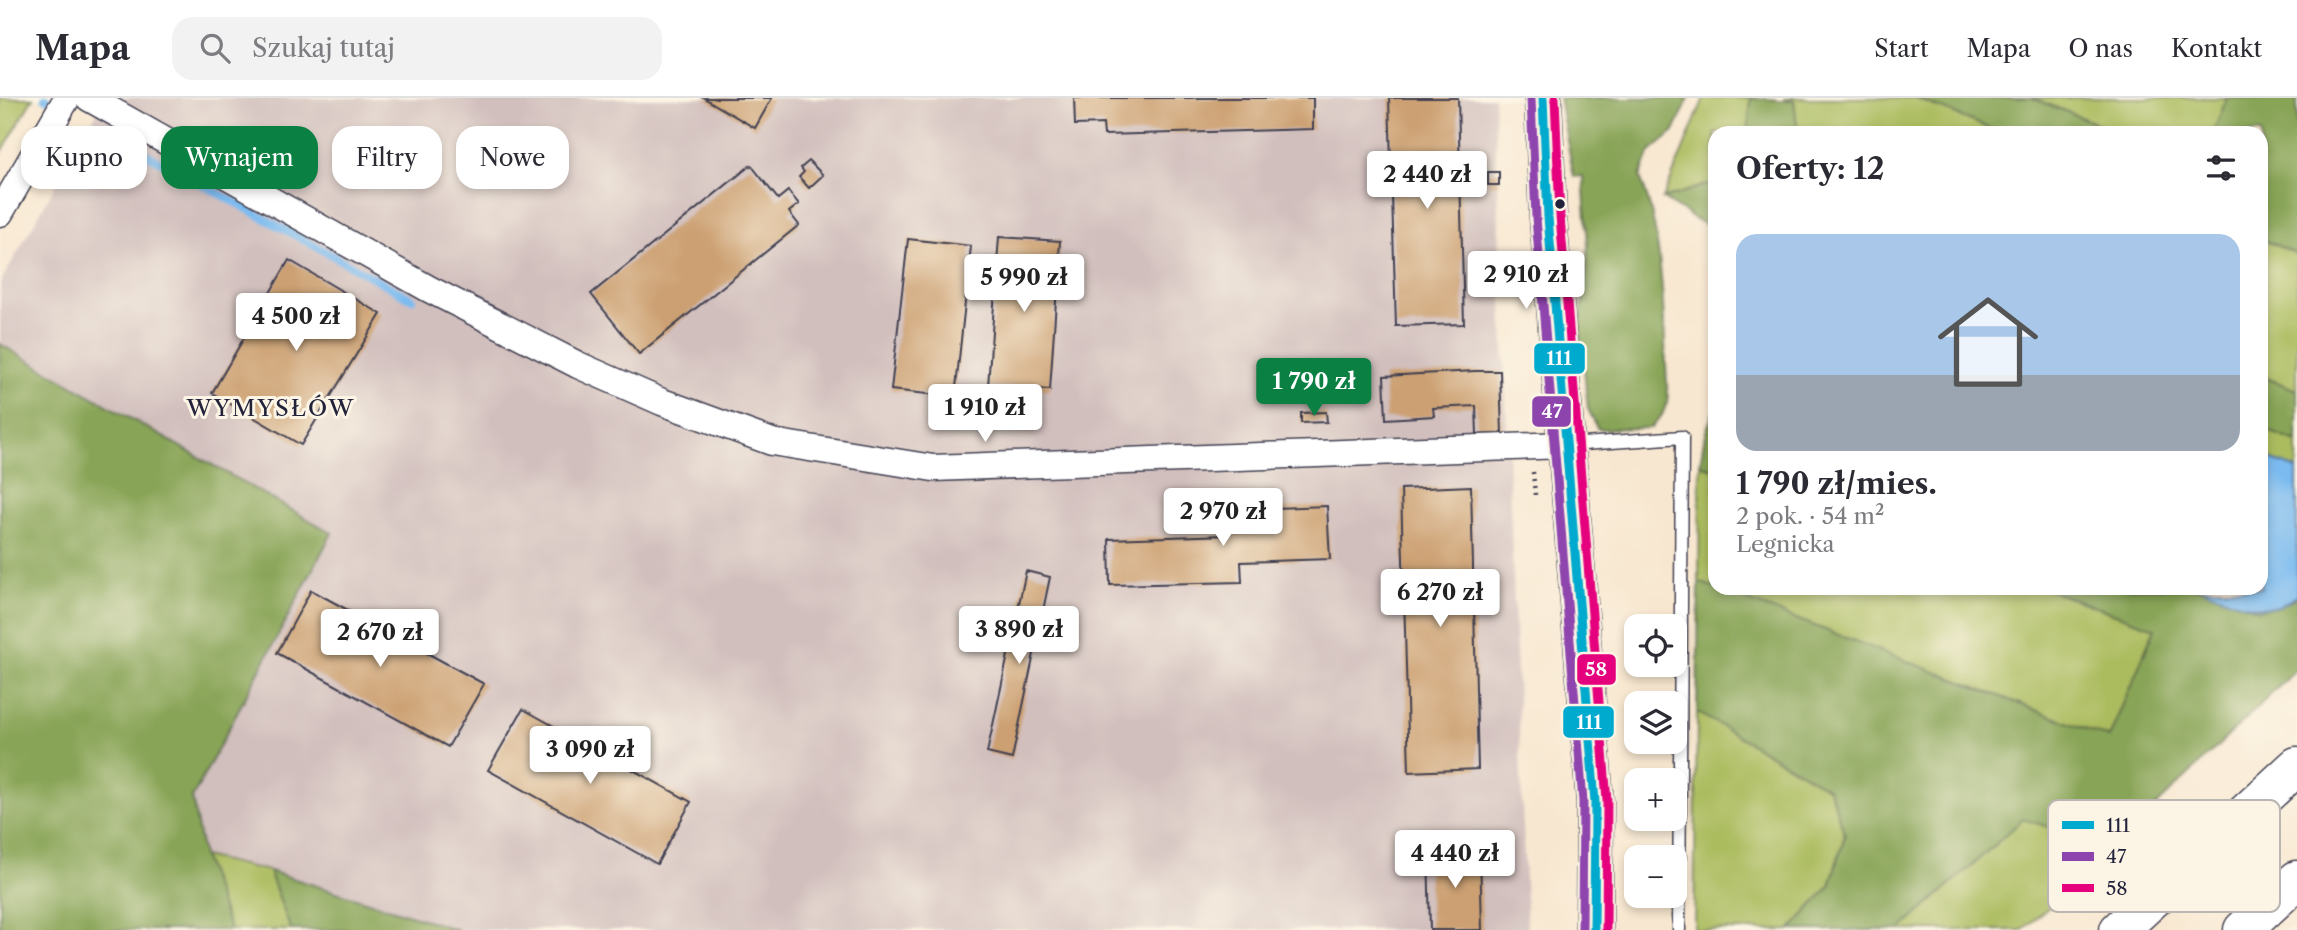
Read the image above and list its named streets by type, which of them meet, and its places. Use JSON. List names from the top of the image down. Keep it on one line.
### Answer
{"districts":["WYMYSŁÓW"],"lines":["transit line 111","transit line 58","transit line 47"],"legend":["111","47","58"],"page":{"header":"Mapa","search":"Szukaj tutaj","nav":["Start","Mapa","O nas","Kontakt"],"chip":["Kupno","Wynajem","Filtry","Nowe"],"heading":"Oferty: 12","price":["2 440 zł","2 910 zł","5 990 zł","4 500 zł","1 790 zł","1 910 zł","2 970 zł","6 270 zł","3 890 zł","2 670 zł","3 090 zł","4 440 zł"],"list":[{"name":"1 790 zł/mies.","note":"2 pok. · 54 m² · Legnicka"}],"map_buttons":["+","−"]}}
